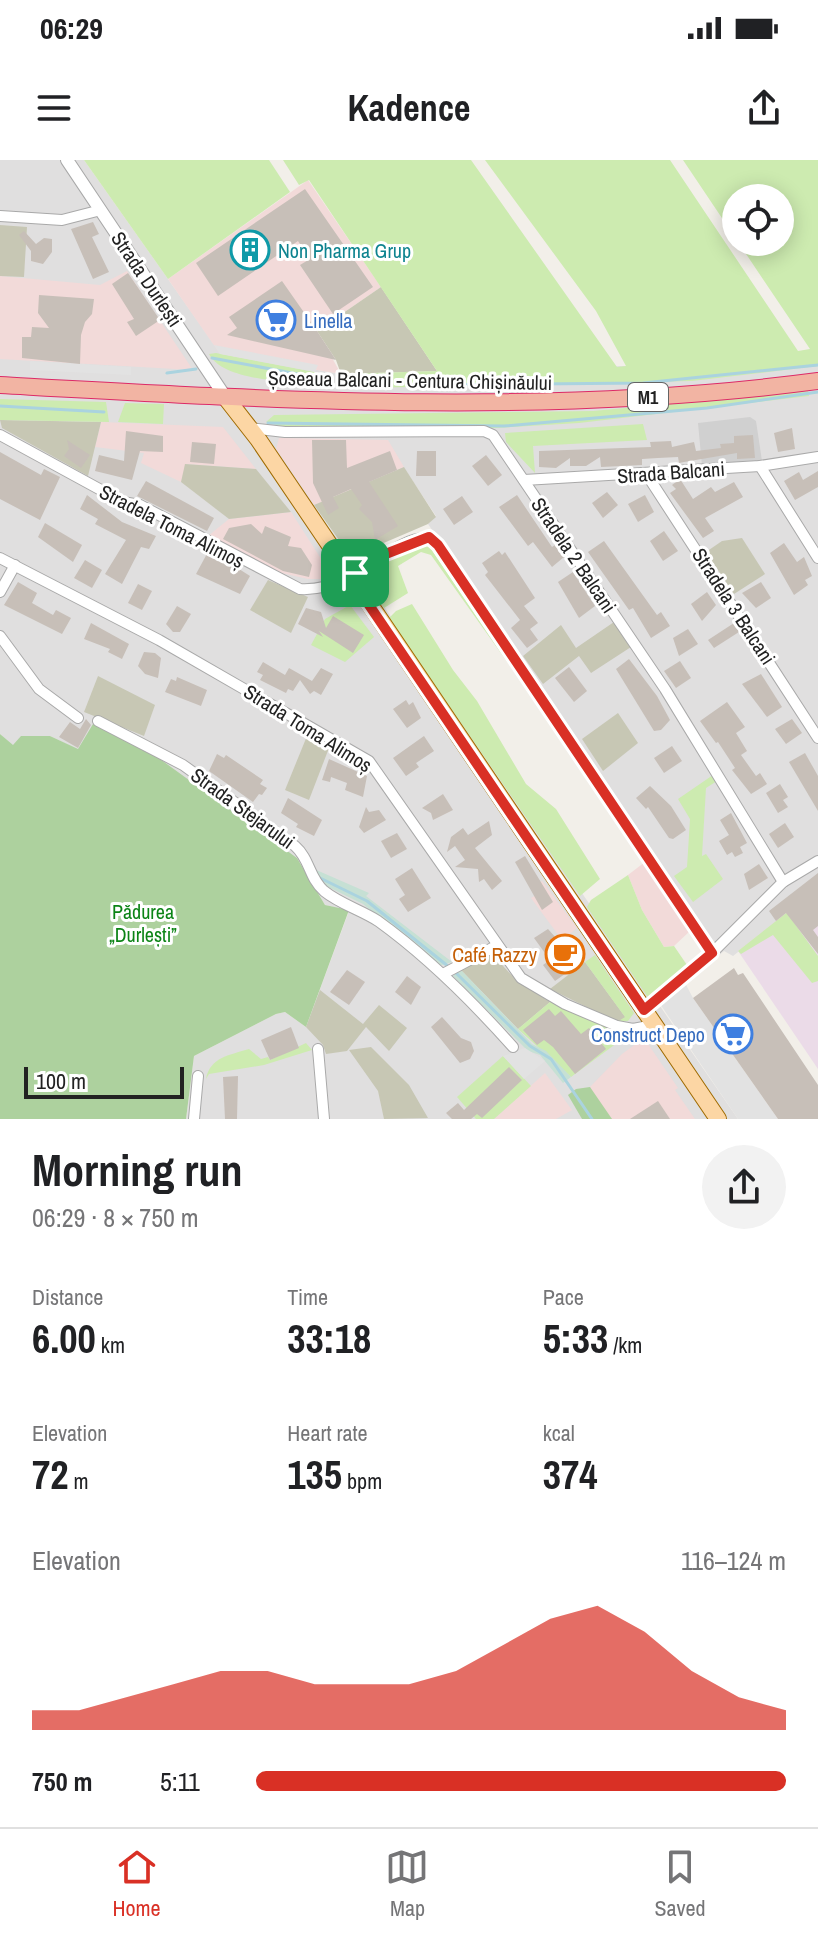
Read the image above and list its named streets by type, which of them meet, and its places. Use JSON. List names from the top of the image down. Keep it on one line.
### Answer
{"streets":{"highway":["Șoseaua Balcani - Centura Chișinăului","M1"],"street":["Strada Durlești","Strada Balcani","Stradela Toma Alimoș","Stradela 2 Balcani","Stradela 3 Balcani","Strada Toma Alimoș","Strada Stejarului"]},"crossings":[["Strada Durlești","Șoseaua Balcani - Centura Chișinăului"],["Strada Balcani","Stradela 2 Balcani"],["Strada Balcani","Stradela 3 Balcani"]],"parks":["Pădurea „Durlești”"],"places":{"building":["Non Pharma Grup"],"supermarket":["Linella","Construct Depo"],"cafe":["Café Razzy"]},"scale_bar":"100 m","page":{"status":"06:29","header":"Kadence","scale":"100 m","heading":["Morning run","06:29 · 8 × 750 m"],"stats":[["Distance","6.00 km"],["Time","33:18"],["Pace","5:33 /km"],["Elevation","72 m"],["Heart rate","135 bpm"],["kcal","374"]],"chart":["Elevation","116–124 m"],"list":[{"name":"750 m","note":"5:11"}],"tabs":["Home","Map","Saved"]}}
